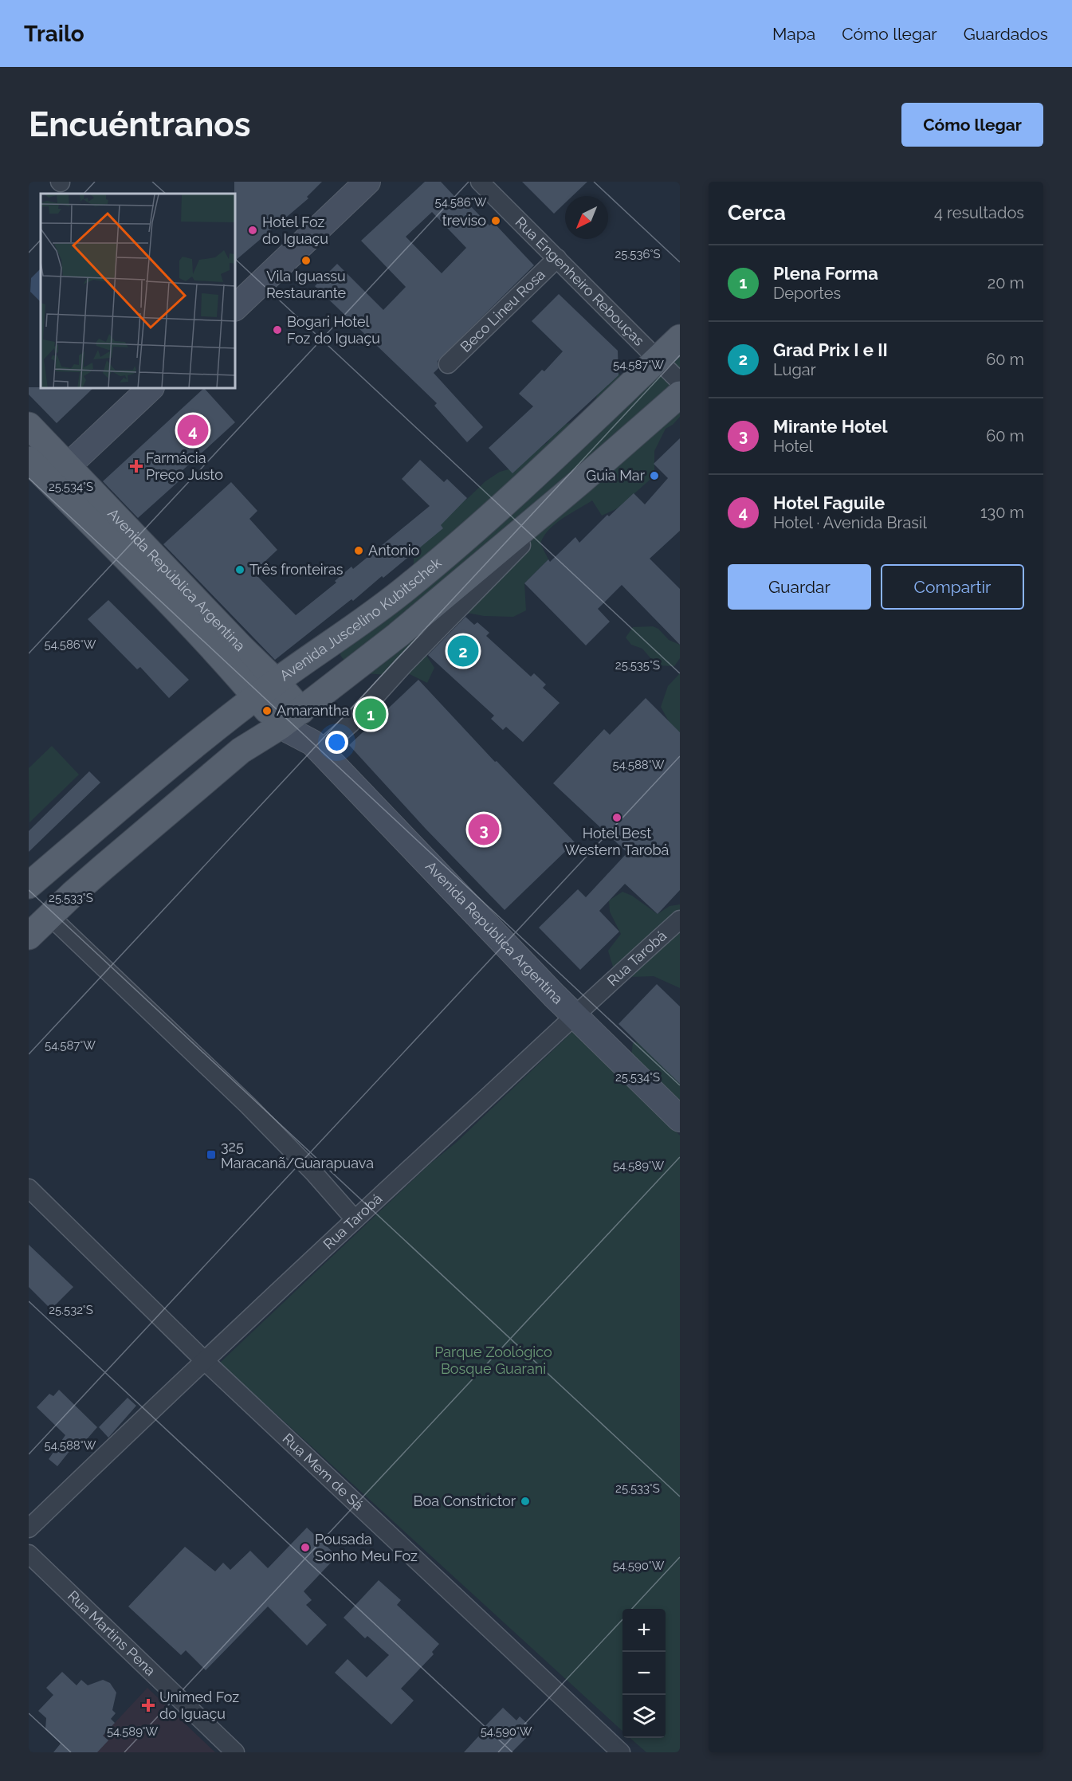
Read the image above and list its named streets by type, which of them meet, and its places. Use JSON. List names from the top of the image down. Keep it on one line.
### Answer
{"streets":{"main road":["Avenida República Argentina","Avenida Juscelino Kubitschek"],"street":["Rua Engenheiro Rebouças","Beco Lineu Rosa","Rua Tarobá","Rua Mem de Sá","Rua Martins Pena"]},"crossings":[["Rua Engenheiro Rebouças","Beco Lineu Rosa"],["Rua Engenheiro Rebouças","Avenida Juscelino Kubitschek"],["Avenida República Argentina","Avenida Juscelino Kubitschek"],["Avenida República Argentina","Rua Tarobá"],["Rua Tarobá","Rua Mem de Sá"]],"parks":["Parque Zoológico Bosque Guarani"],"places":{"other":["treviso","Hotel Foz do Iguaçu","Vila Iguassu Restaurante","Bogari Hotel Foz do Iguaçu","Guia Mar","Antonio","Três fronteiras","Amarantha","Hotel Best Western Tarobá","Boa Constrictor","Pousada Sonho Meu Foz"],"health":["Farmácia Preço Justo","Unimed Foz do Iguaçu"],"transit":["325 Maracanã/Guarapuava"]},"north":"bottom left","page":{"header":"Trailo","nav":["Mapa","Cómo llegar","Guardados"],"buttons":["Cómo llegar",["Guardar","Compartir"]],"title":"Encuéntranos","heading":["Cerca","4 resultados"],"list":[{"mark":"1","name":"Plena Forma","note":"Deportes","value":"20 m"},{"mark":"2","name":"Grad Prix I e II","note":"Lugar","value":"60 m"},{"mark":"3","name":"Mirante Hotel","note":"Hotel","value":"60 m"},{"mark":"4","name":"Hotel Faguile","note":"Hotel · Avenida Brasil","value":"130 m"}],"pins":["4","2","1","3"],"map_buttons":["+","−"]},"coordinates":["54.586°W","25.536°S","54.587°W","25.534°S","25.535°S","54.588°W","25.533°S","54.589°W","25.532°S","54.590°W"]}
